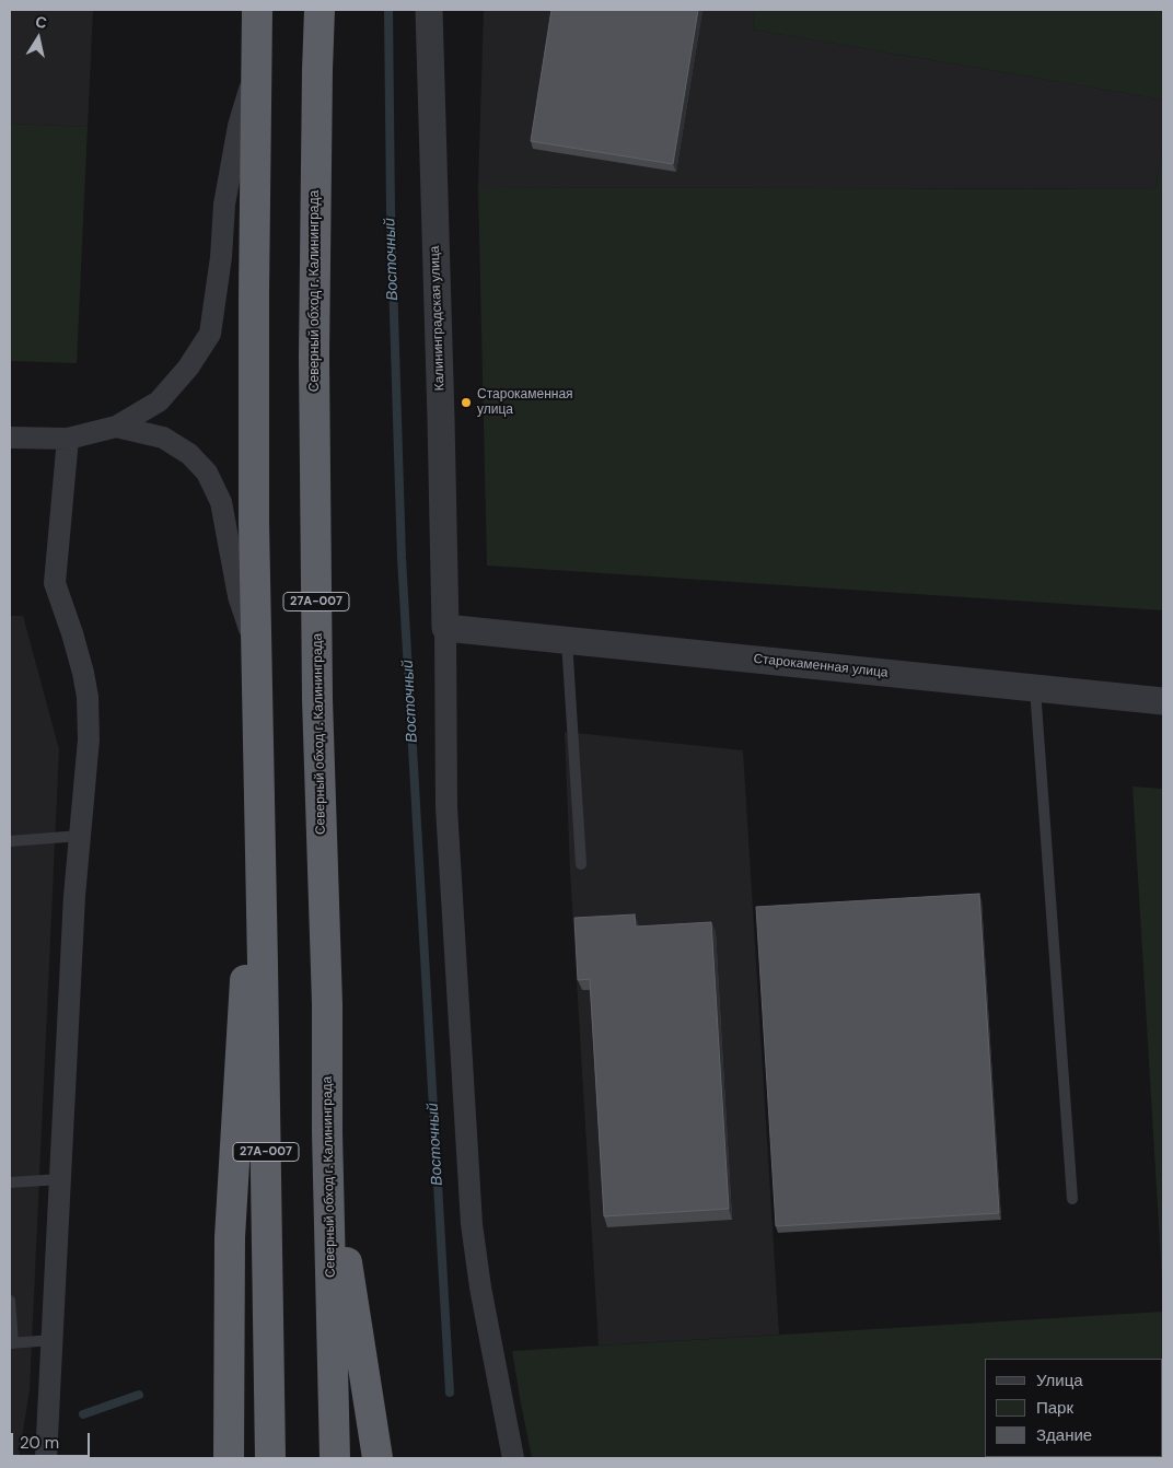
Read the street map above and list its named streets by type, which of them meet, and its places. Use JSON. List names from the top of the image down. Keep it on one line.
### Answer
{"streets":{"highway":["Северный обход г. Калининграда","27А-007"],"street":["Калининградская улица","Старокаменная улица"]},"crossings":[["Калининградская улица","Старокаменная улица"]],"water":["Восточный"],"places":["Старокаменная улица"],"legend":["Улица","Парк","Здание"],"scale_bar":"20 m","north":"top"}
